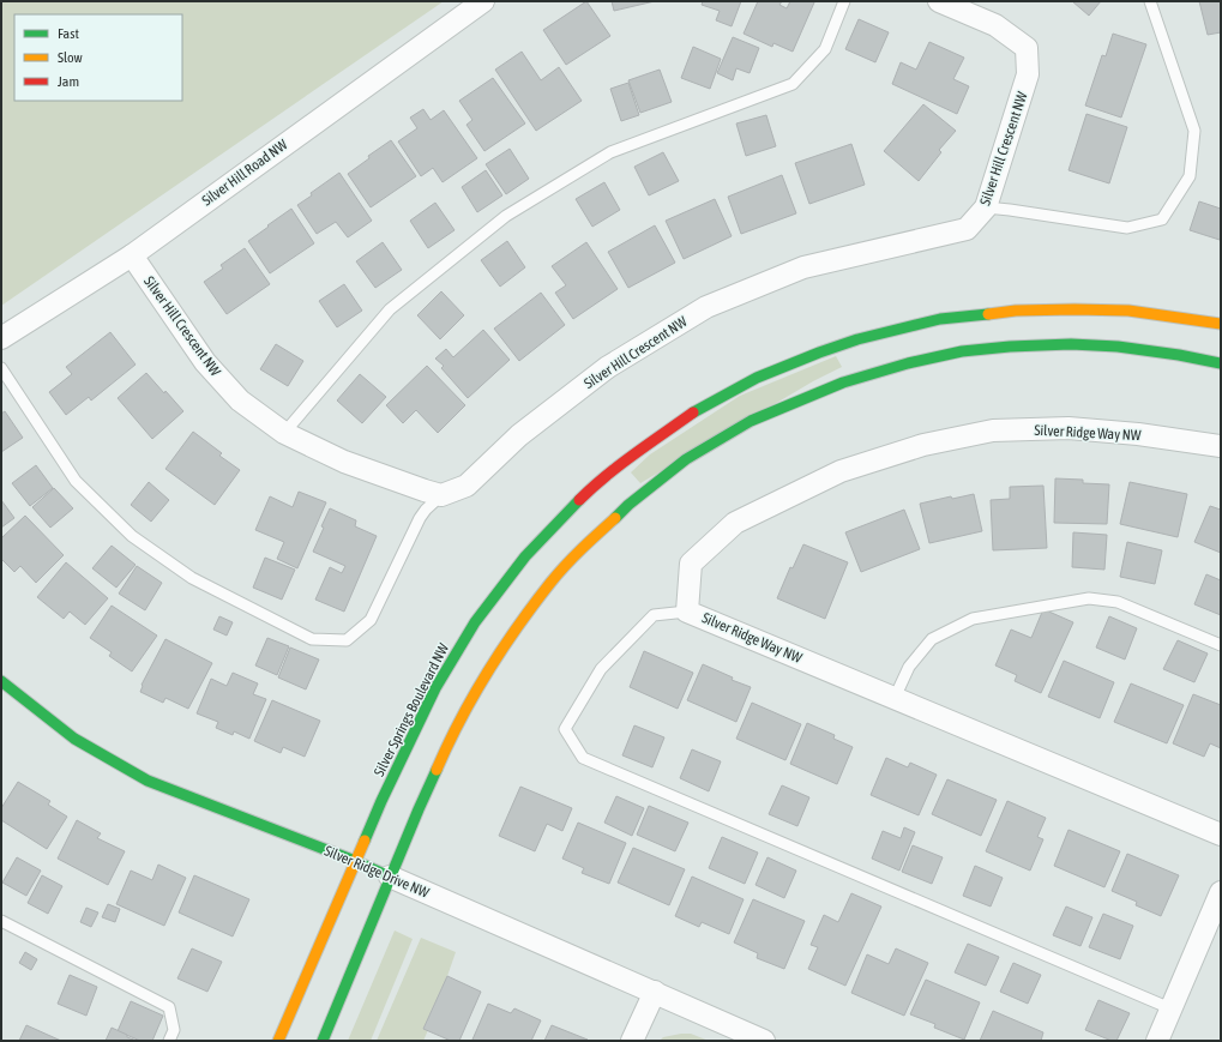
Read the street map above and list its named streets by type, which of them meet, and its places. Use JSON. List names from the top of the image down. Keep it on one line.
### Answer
{"streets":{"street":["Silver Hill Crescent NW","Silver Hill Road NW","Silver Ridge Way NW","Silver Springs Boulevard NW","Silver Ridge Drive NW"]},"crossings":[["Silver Hill Crescent NW","Silver Hill Road NW"],["Silver Springs Boulevard NW","Silver Ridge Drive NW"]],"legend":["Fast","Slow","Jam"]}
